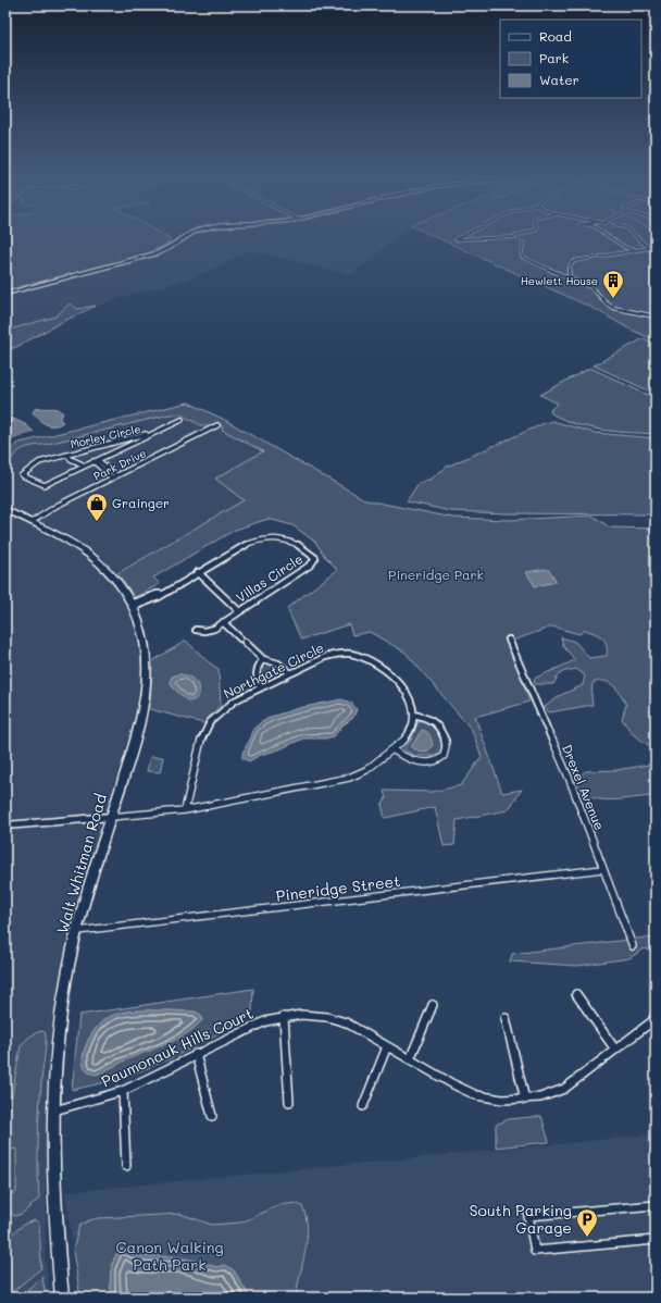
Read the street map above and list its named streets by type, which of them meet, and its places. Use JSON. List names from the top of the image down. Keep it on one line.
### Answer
{"streets":{"main road":["Walt Whitman Road"],"street":["Morley Circle","Park Drive","Villas Circle","Northgate Circle","Drexel Avenue","Pineridge Street","Paumonauk Hills Court"]},"crossings":[["Morley Circle","Park Drive"],["Park Drive","Walt Whitman Road"],["Villas Circle","Walt Whitman Road"],["Drexel Avenue","Pineridge Street"],["Walt Whitman Road","Pineridge Street"],["Walt Whitman Road","Paumonauk Hills Court"]],"parks":["Pineridge Park","Canon Walking Path Park"],"places":{"building":["Hewlett House"],"shop":["Grainger"],"parking":["South Parking Garage"]},"legend":["Road","Park","Water"]}
